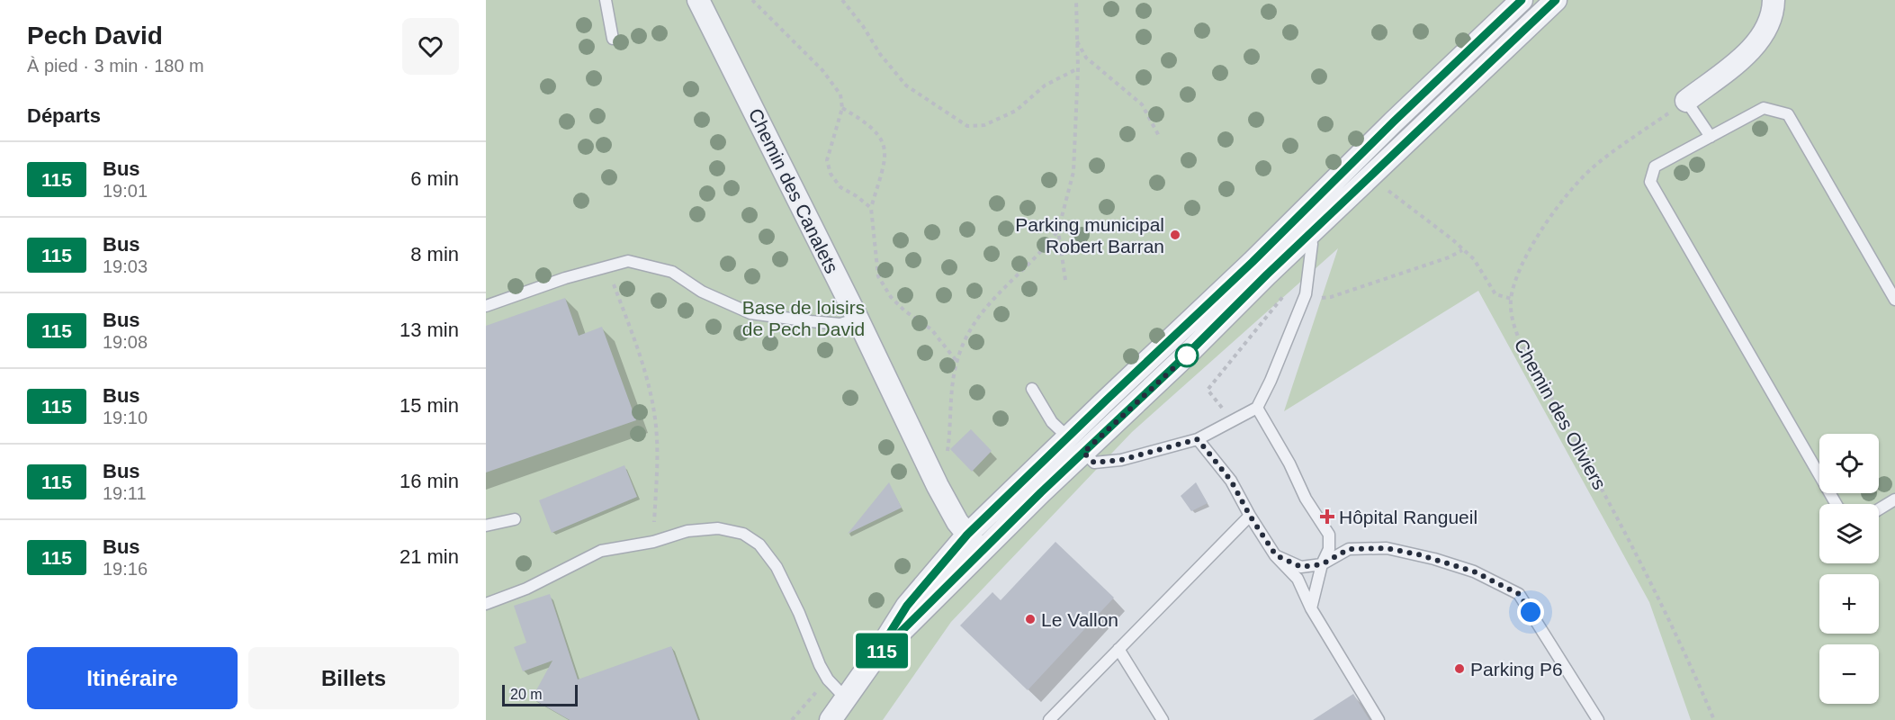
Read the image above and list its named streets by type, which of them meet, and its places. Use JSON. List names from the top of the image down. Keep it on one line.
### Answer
{"streets":{"street":["Chemin des Canalets"],"path":["Chemin des Oliviers"]},"parks":["Base de loisirs de Pech David"],"places":{"other":["Parking municipal Robert Barran","Le Vallon","Parking P6"],"health":["Hôpital Rangueil"]},"lines":["bus line 115"],"scale_bar":"20 m","page":{"heading":[["Pech David","À pied · 3 min · 180 m"],"Départs"],"on_map":"115","list":[{"mark":"115","name":"Bus","note":"19:01","value":"6 min"},{"mark":"115","name":"Bus","note":"19:03","value":"8 min"},{"mark":"115","name":"Bus","note":"19:08","value":"13 min"},{"mark":"115","name":"Bus","note":"19:10","value":"15 min"},{"mark":"115","name":"Bus","note":"19:11","value":"16 min"},{"mark":"115","name":"Bus","note":"19:16","value":"21 min"}],"map_buttons":["+","−"],"buttons":["Itinéraire","Billets"],"scale":"20 m"}}
